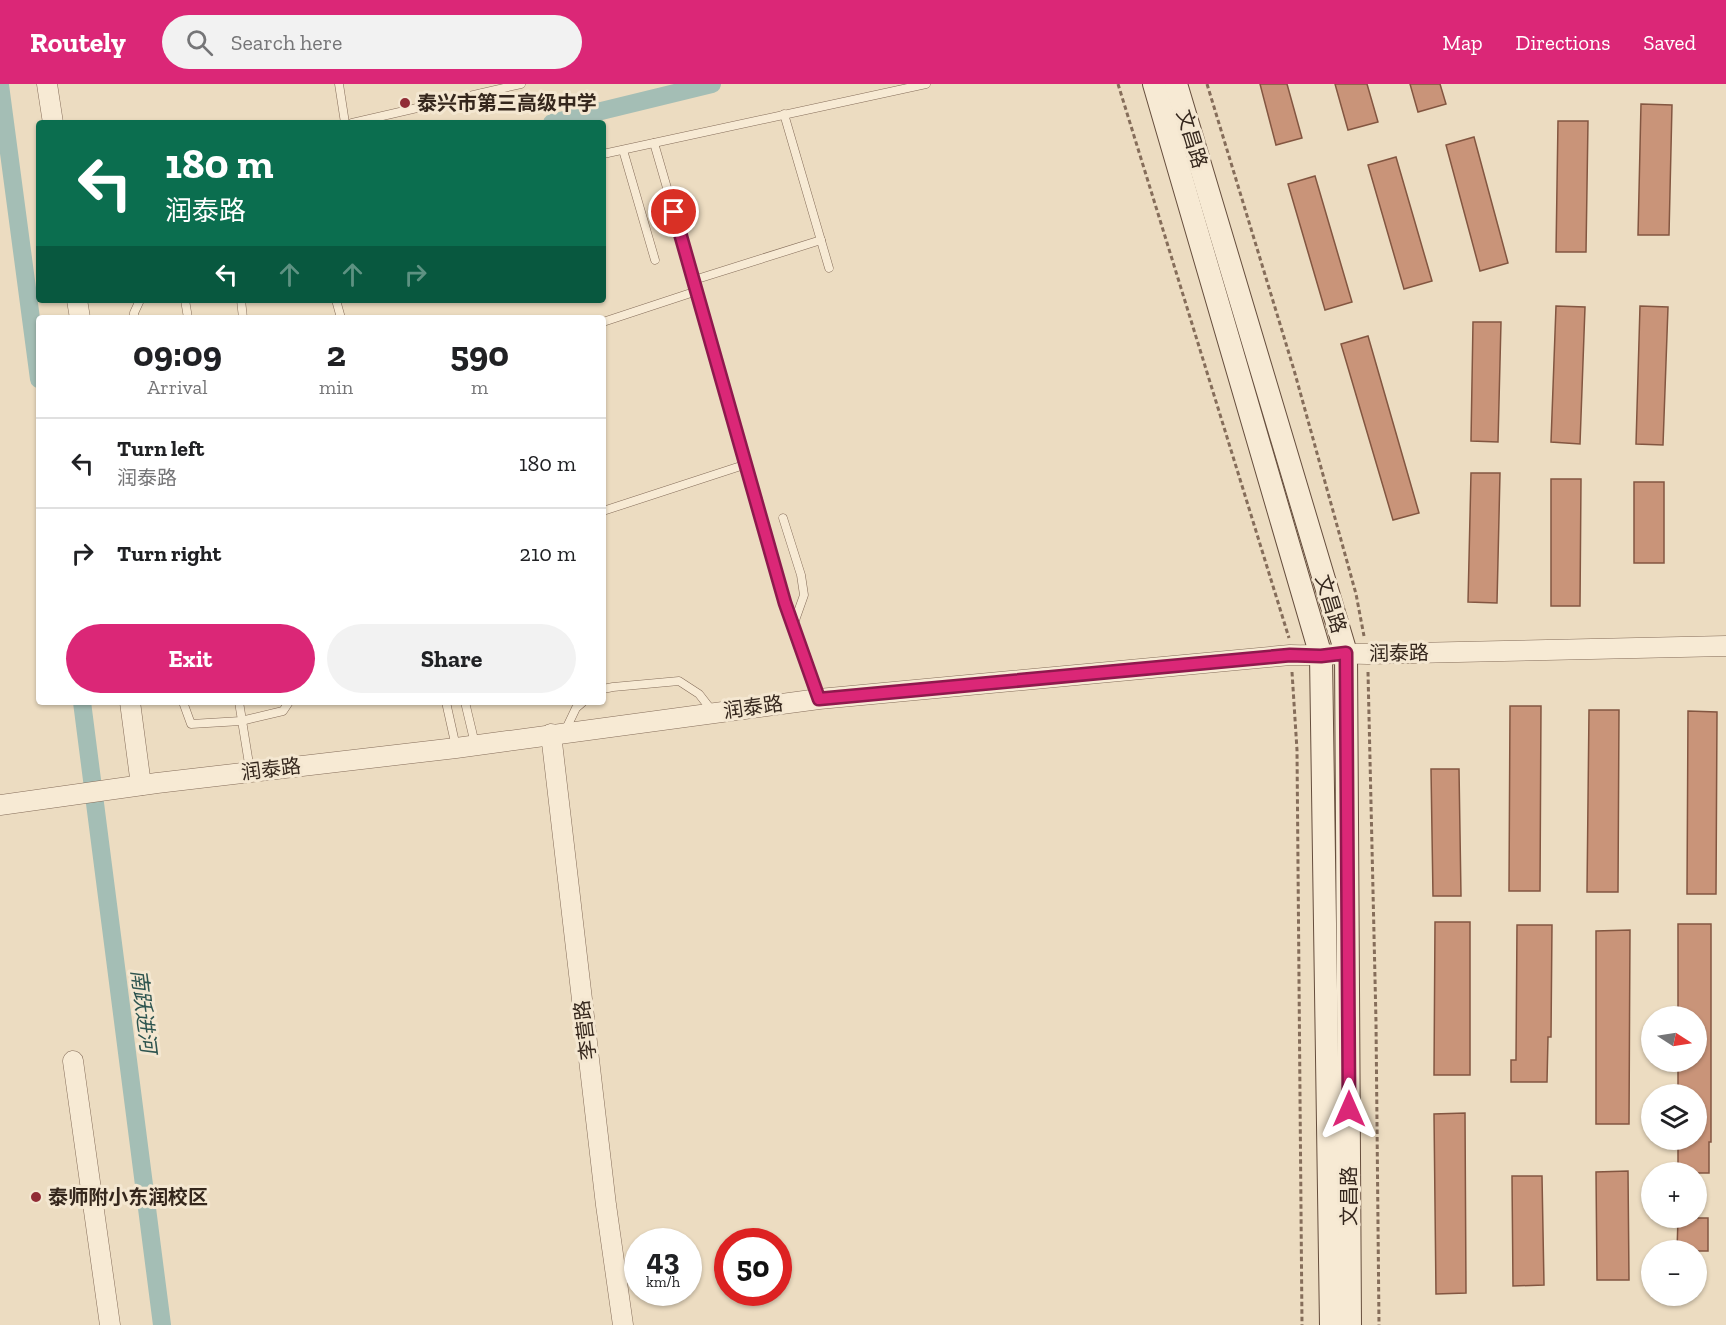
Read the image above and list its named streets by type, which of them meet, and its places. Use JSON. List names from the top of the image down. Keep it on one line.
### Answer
{"streets":{"main road":["文昌路"],"street":["润泰路","李营路"]},"crossings":[["文昌路","润泰路"],["润泰路","李营路"]],"water":["南跃进河"],"places":["泰兴市第三高级中学","泰师附小东润校区"],"north":"right","page":{"header":"Routely","search":"Search here","nav":["Map","Directions","Saved"],"turn":["180 m","润泰路"],"eta":["09:09","Arrival","2","min","590","m"],"list":[{"name":"Turn left","note":"润泰路","value":"180 m"},{"name":"Turn right","value":"210 m"}],"buttons":["Exit","Share"],"map_buttons":["+","−"],"speed":"43 km/h","limit":"50"}}
